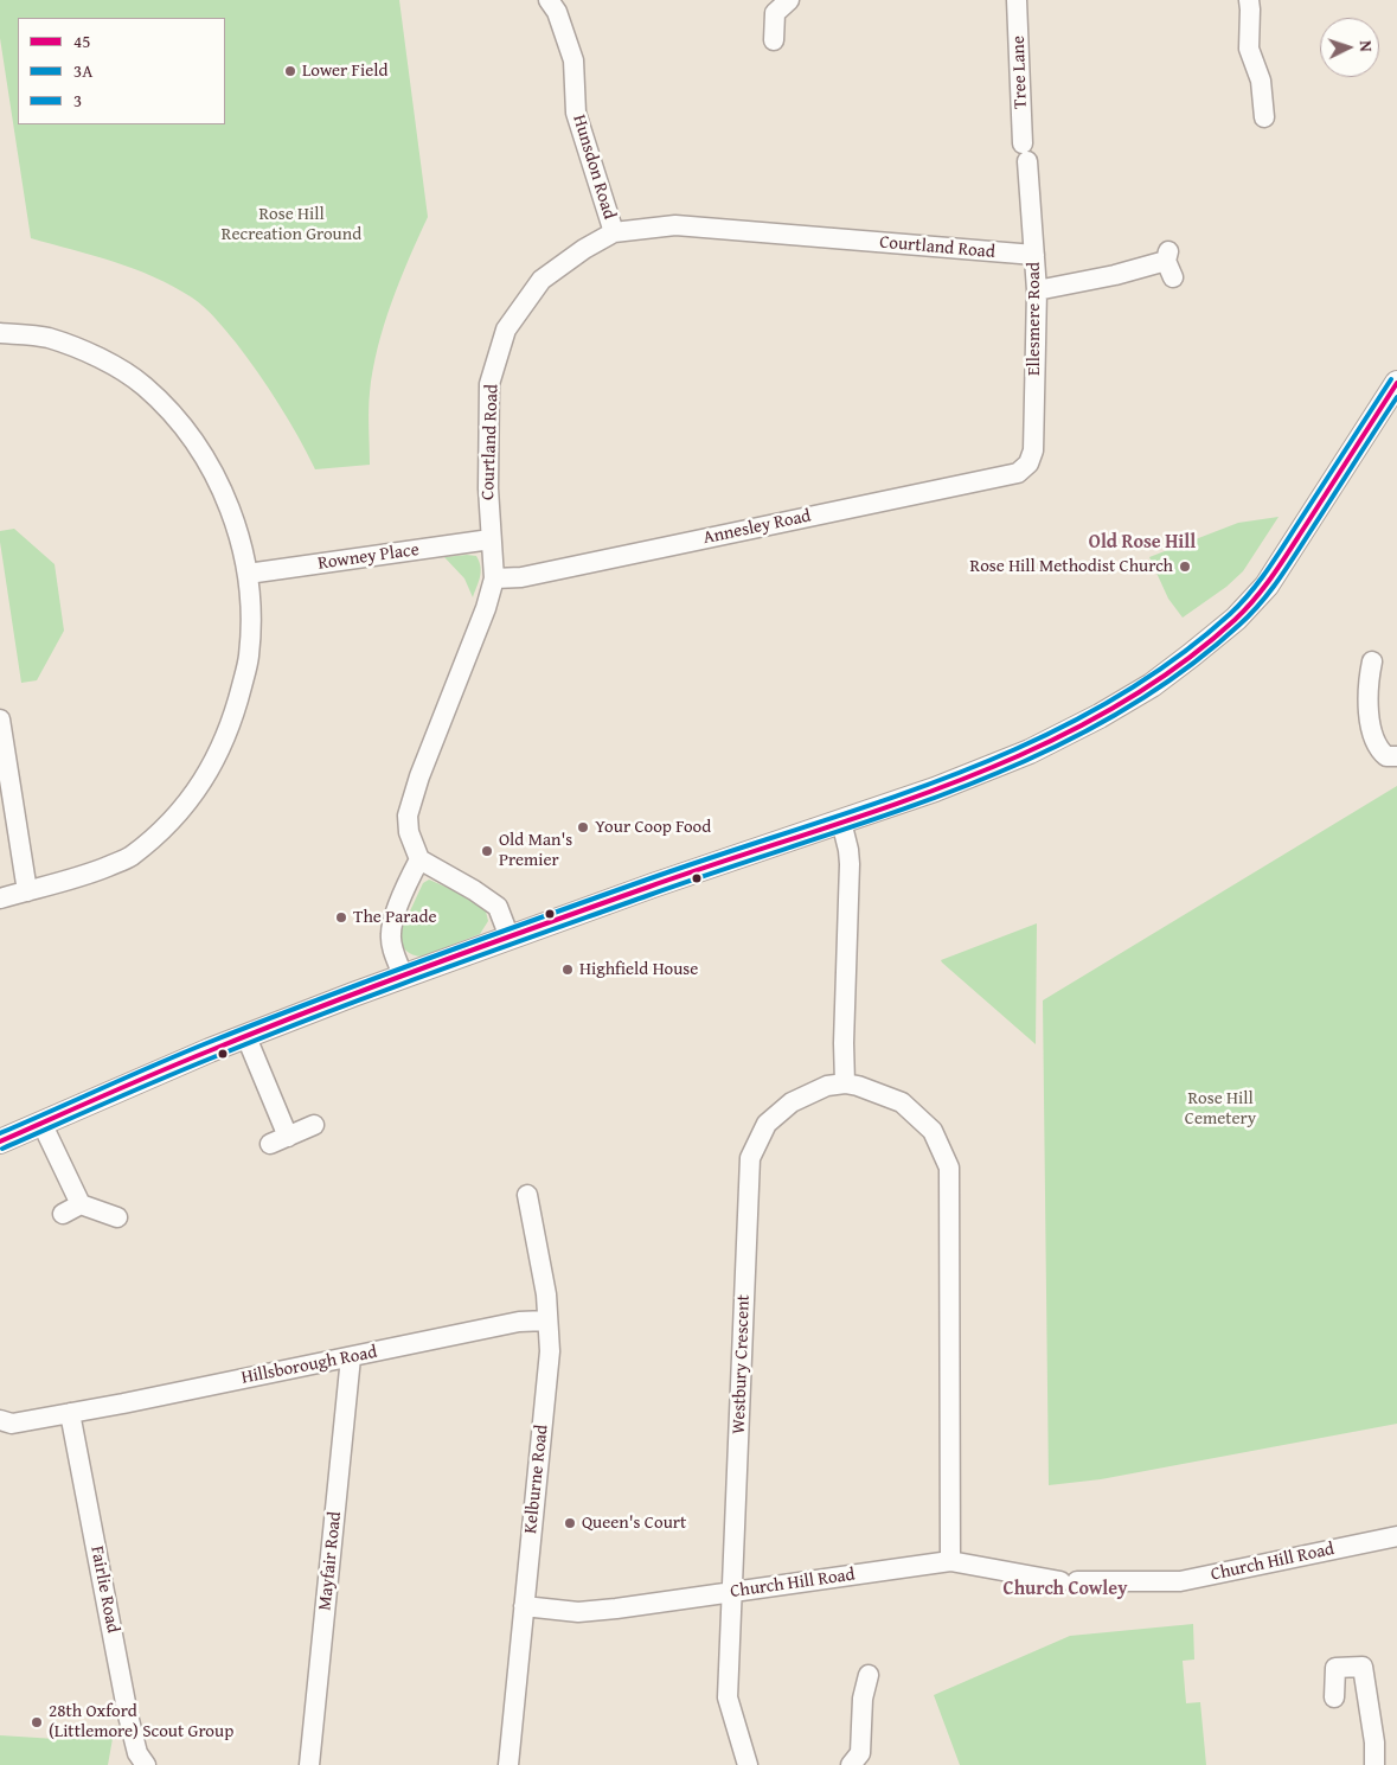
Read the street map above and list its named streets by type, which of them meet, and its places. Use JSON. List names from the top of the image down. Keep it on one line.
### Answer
{"streets":{"street":["Tree Lane","Hunsdon Road","Courtland Road","Ellesmere Road","Annesley Road","Rowney Place","Westbury Crescent","Hillsborough Road","Kelburne Road","Mayfair Road","Church Hill Road","Fairlie Road"]},"crossings":[["Tree Lane","Ellesmere Road"],["Hunsdon Road","Courtland Road"],["Courtland Road","Ellesmere Road"],["Courtland Road","Annesley Road"],["Courtland Road","Rowney Place"],["Ellesmere Road","Annesley Road"],["Westbury Crescent","Church Hill Road"],["Hillsborough Road","Kelburne Road"],["Hillsborough Road","Mayfair Road"],["Hillsborough Road","Fairlie Road"],["Kelburne Road","Church Hill Road"]],"districts":["Old Rose Hill","Church Cowley"],"parks":["Rose Hill Recreation Ground","Rose Hill Cemetery"],"places":["Lower Field","Rose Hill Methodist Church","Your Coop Food","Old Man's Premier","The Parade","Highfield House","Queen's Court","28th Oxford (Littlemore) Scout Group"],"lines":["transit line 3","transit line 45","transit line 3A"],"legend":["45","3A","3"],"north":"right"}
